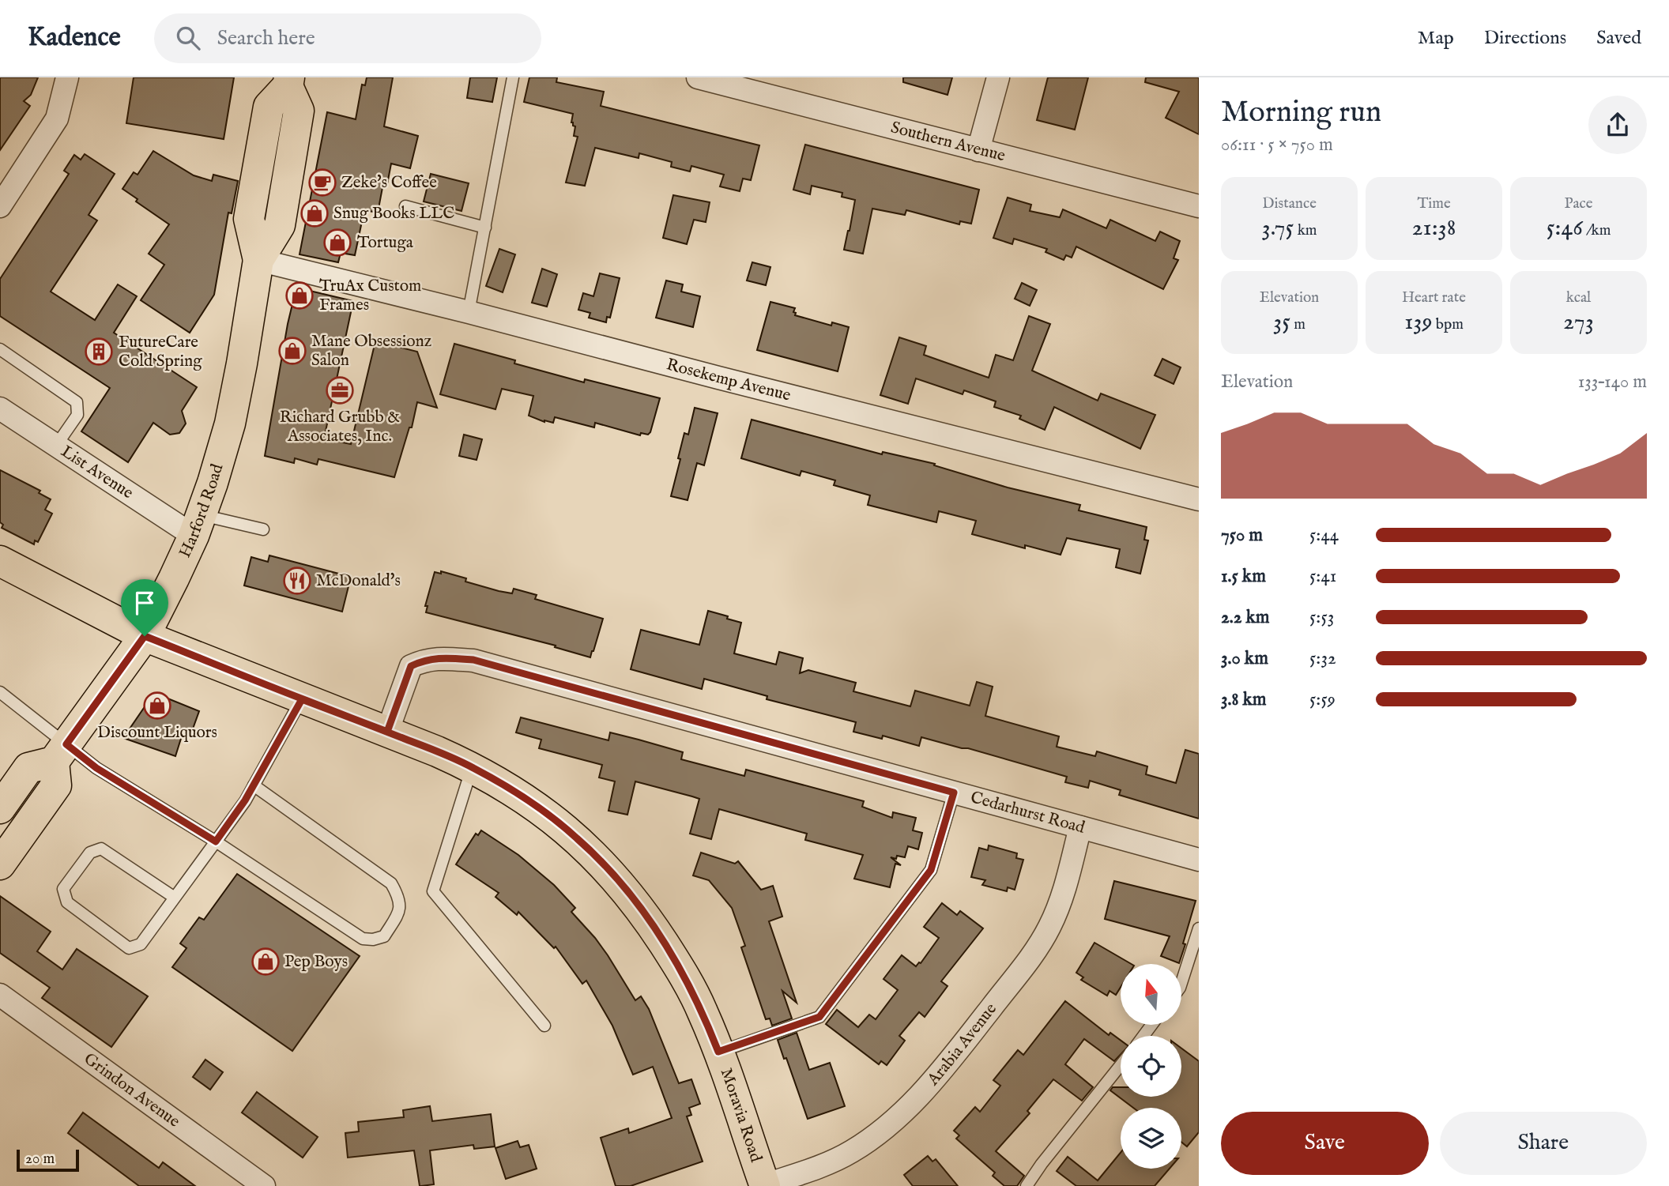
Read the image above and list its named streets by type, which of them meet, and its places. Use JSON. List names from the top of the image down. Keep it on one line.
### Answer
{"streets":{"main road":["Harford Road","Moravia Road"],"street":["Southern Avenue","Rosekemp Avenue","List Avenue","Cedarhurst Road","Arabia Avenue","Grindon Avenue"]},"crossings":[["Rosekemp Avenue","Harford Road"],["List Avenue","Harford Road"],["Harford Road","Moravia Road"],["Cedarhurst Road","Arabia Avenue"],["Cedarhurst Road","Moravia Road"],["Arabia Avenue","Moravia Road"]],"places":{"cafe":["Zeke's Coffee"],"shop":["Snug Books LLC","Tortuga","TruAx Custom Frames","Mane Obsessionz Salon","Discount Liquors","Pep Boys"],"building":["FutureCare Cold Spring"],"office":["Richard Grubb & Associates, Inc."],"restaurant":["McDonald's"]},"scale_bar":"20 m","north":"top","page":{"header":"Kadence","search":"Search here","nav":["Map","Directions","Saved"],"heading":["Morning run","06:11 · 5 × 750 m"],"stats":[["Distance","3.75 km"],["Time","21:38"],["Pace","5:46 /km"],["Elevation","35 m"],["Heart rate","139 bpm"],["kcal","273"]],"chart":["Elevation","133–140 m"],"list":[{"name":"750 m","note":"5:44"},{"name":"1.5 km","note":"5:41"},{"name":"2.2 km","note":"5:53"},{"name":"3.0 km","note":"5:32"},{"name":"3.8 km","note":"5:59"}],"buttons":["Save","Share"],"scale":"20 m"}}
